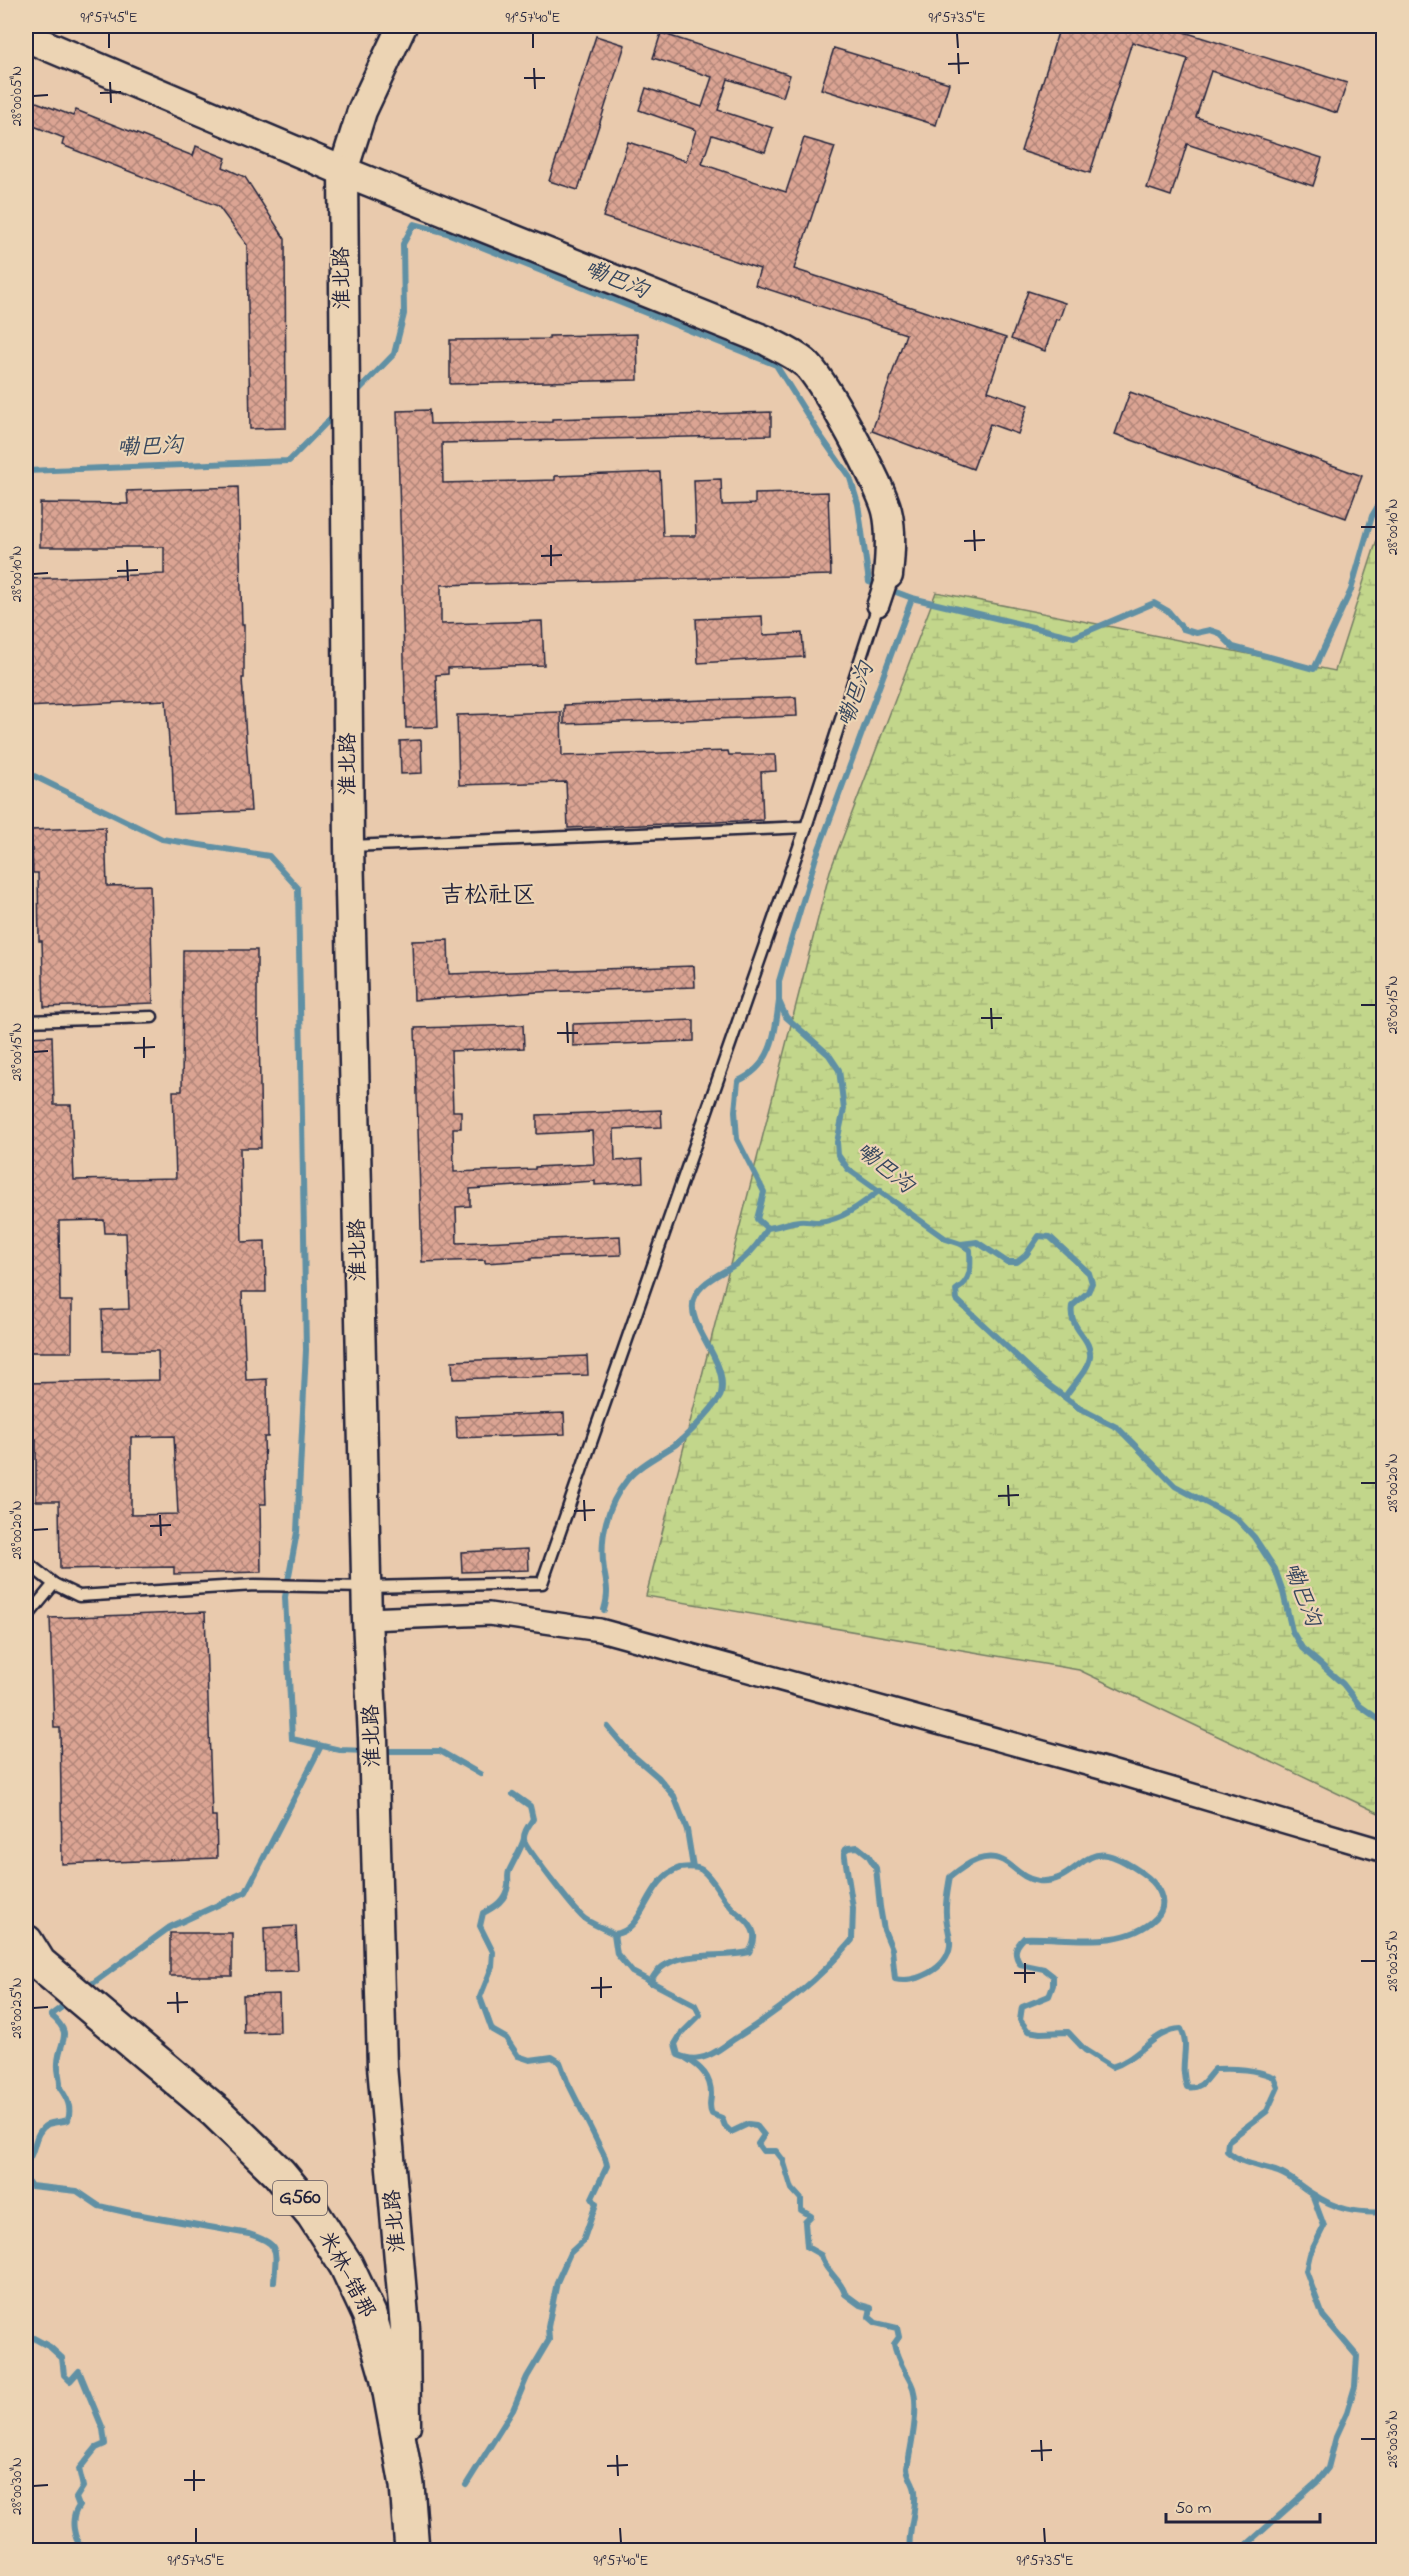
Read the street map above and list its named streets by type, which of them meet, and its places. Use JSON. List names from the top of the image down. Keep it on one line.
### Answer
{"streets":{"highway":["G560","米林—错那"],"street":["淮北路"]},"crossings":[["淮北路","米林—错那"]],"districts":["吉松社区"],"water":["嘞巴沟"],"scale_bar":"50 m","coordinates":["91°57'45\"E","91°57'40\"E","91°57'35\"E","28°00'05\"N","28°00'10\"N","28°00'15\"N","28°00'20\"N","28°00'25\"N","28°00'30\"N"]}
